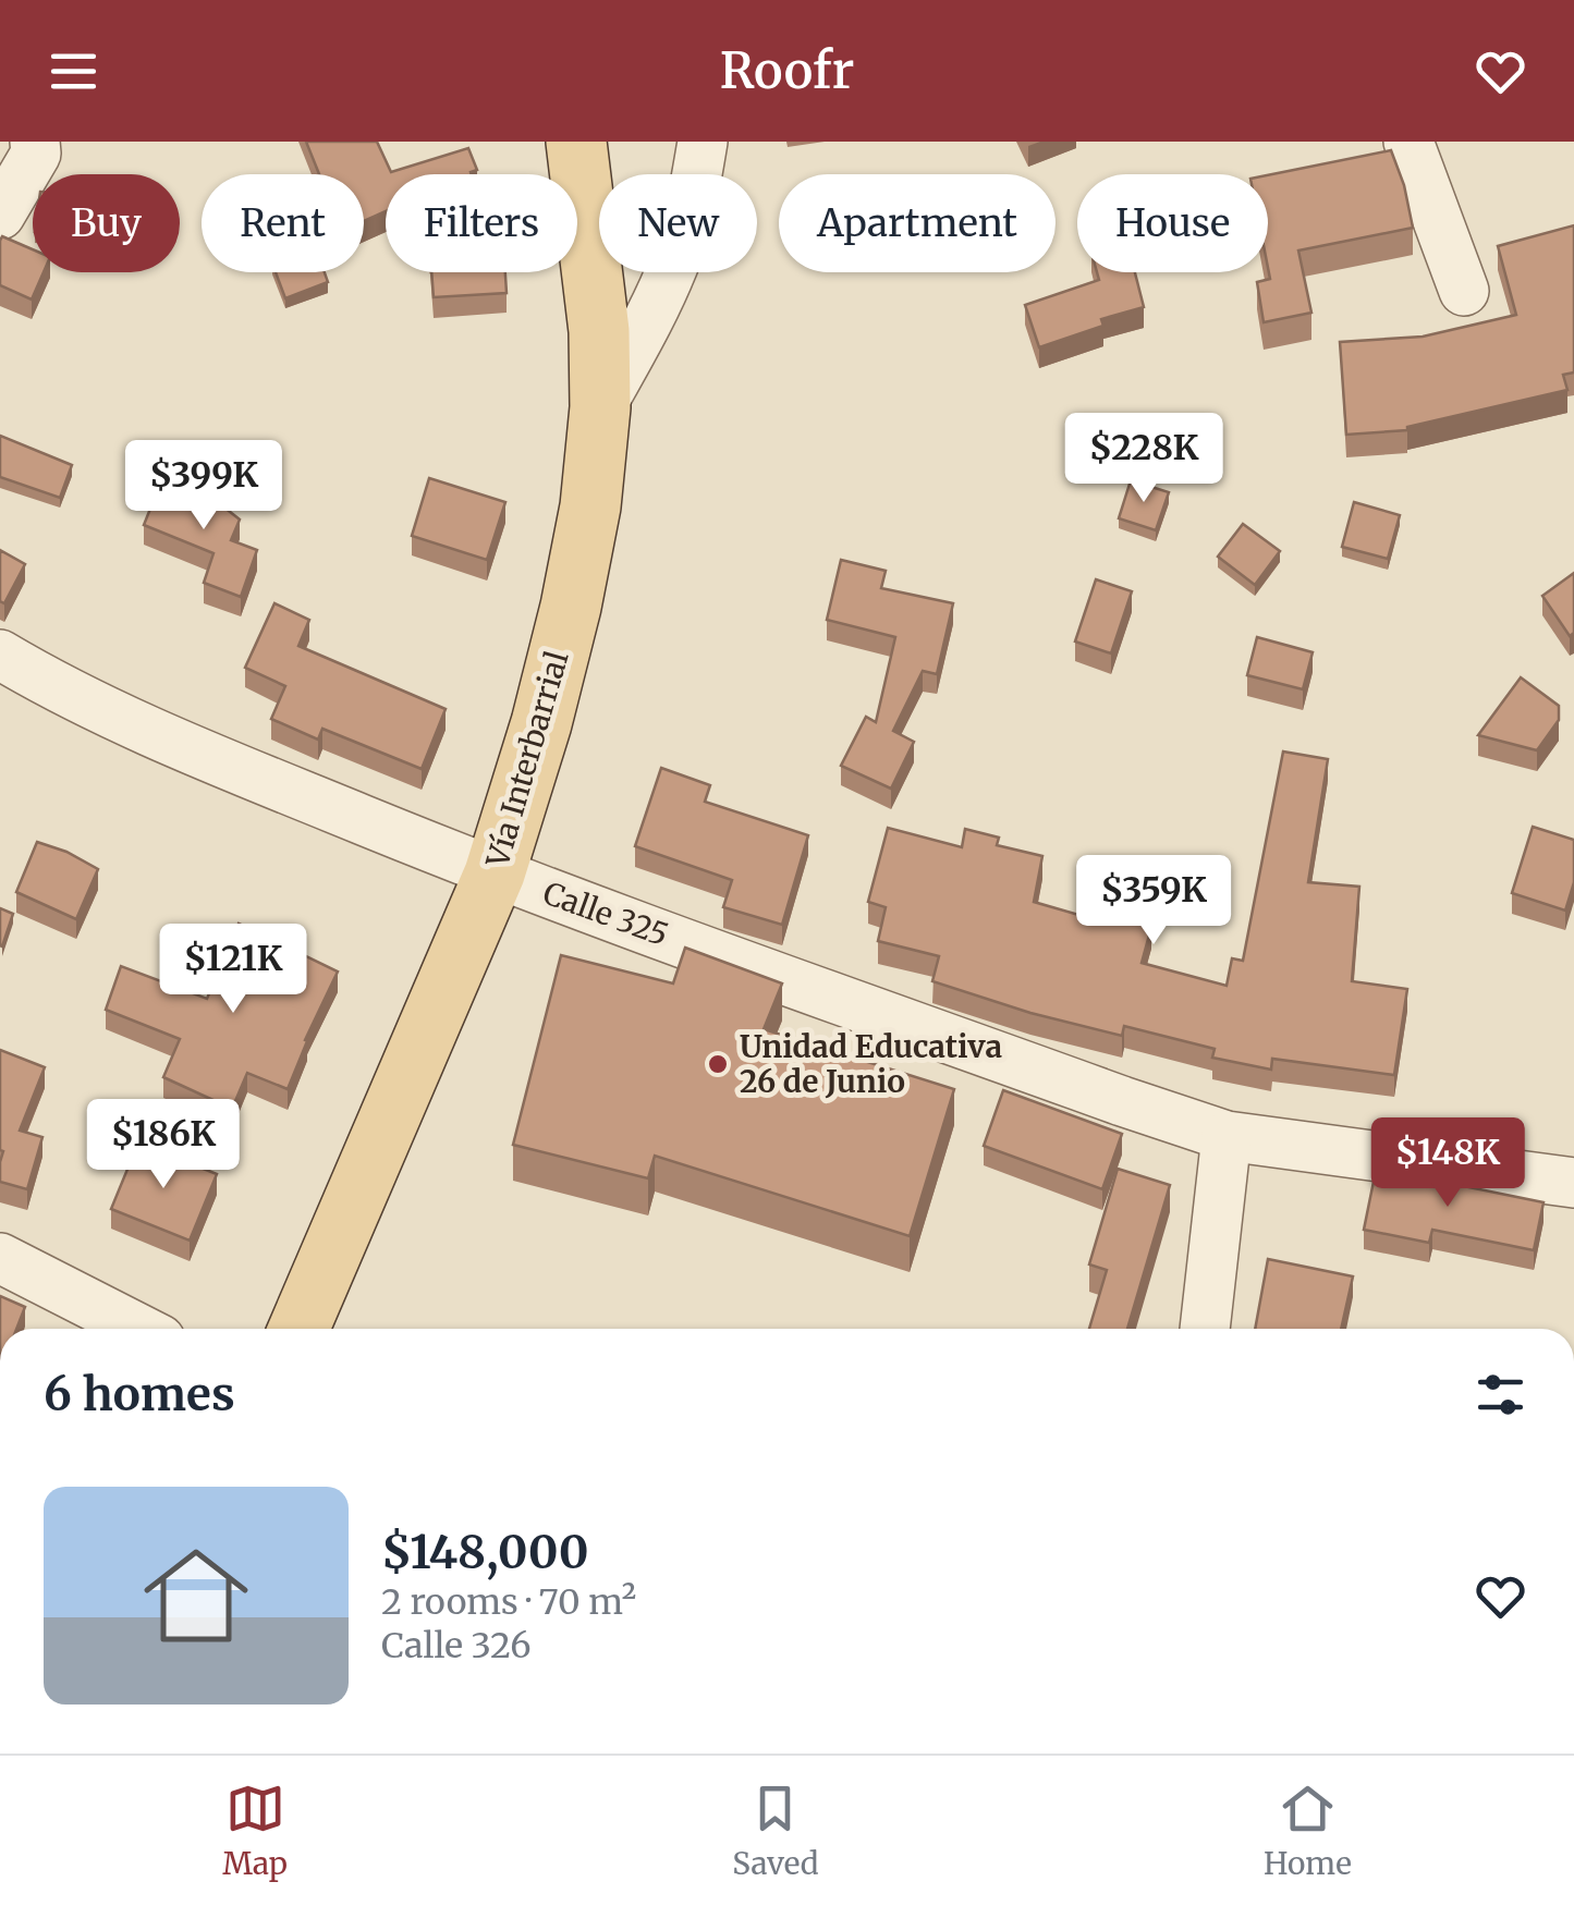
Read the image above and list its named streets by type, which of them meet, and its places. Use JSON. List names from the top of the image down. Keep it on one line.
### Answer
{"streets":{"main road":["Vía Interbarrial"],"street":["Calle 325"]},"crossings":[["Vía Interbarrial","Calle 325"]],"places":["Unidad Educativa 26 de Junio"],"page":{"header":"Roofr","chip":["Buy","Rent","Filters","New","Apartment","House"],"price":["$228K","$399K","$359K","$121K","$186K","$148K"],"heading":"6 homes","list":[{"name":"$148,000","note":"2 rooms · 70 m² · Calle 326"}],"tabs":["Map","Saved","Home"]}}
